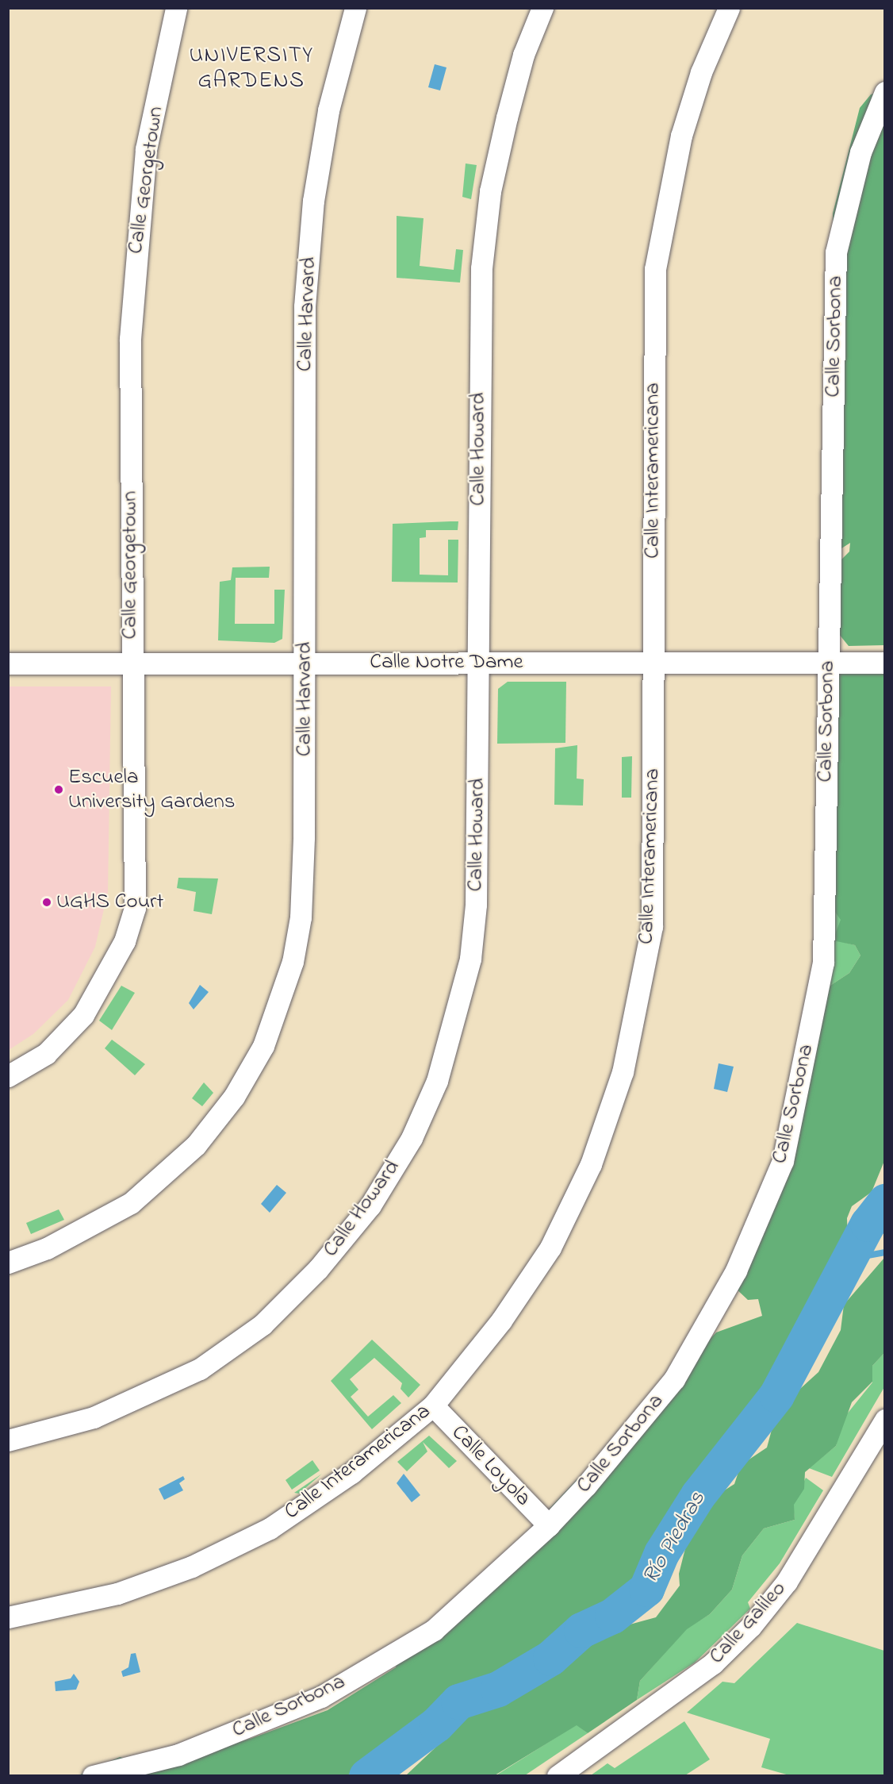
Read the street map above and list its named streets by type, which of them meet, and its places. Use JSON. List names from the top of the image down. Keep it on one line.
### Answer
{"streets":{"street":["Calle Georgetown","Calle Harvard","Calle Sorbona","Calle Howard","Calle Interamericana","Calle Notre Dame","Calle Loyola","Calle Galileo"]},"crossings":[["Calle Georgetown","Calle Notre Dame"],["Calle Harvard","Calle Notre Dame"],["Calle Sorbona","Calle Notre Dame"],["Calle Sorbona","Calle Loyola"],["Calle Howard","Calle Notre Dame"],["Calle Interamericana","Calle Notre Dame"],["Calle Interamericana","Calle Loyola"]],"districts":["UNIVERSITY GARDENS"],"water":["Río Piedras"],"places":["Escuela University Gardens","UGHS Court"]}
